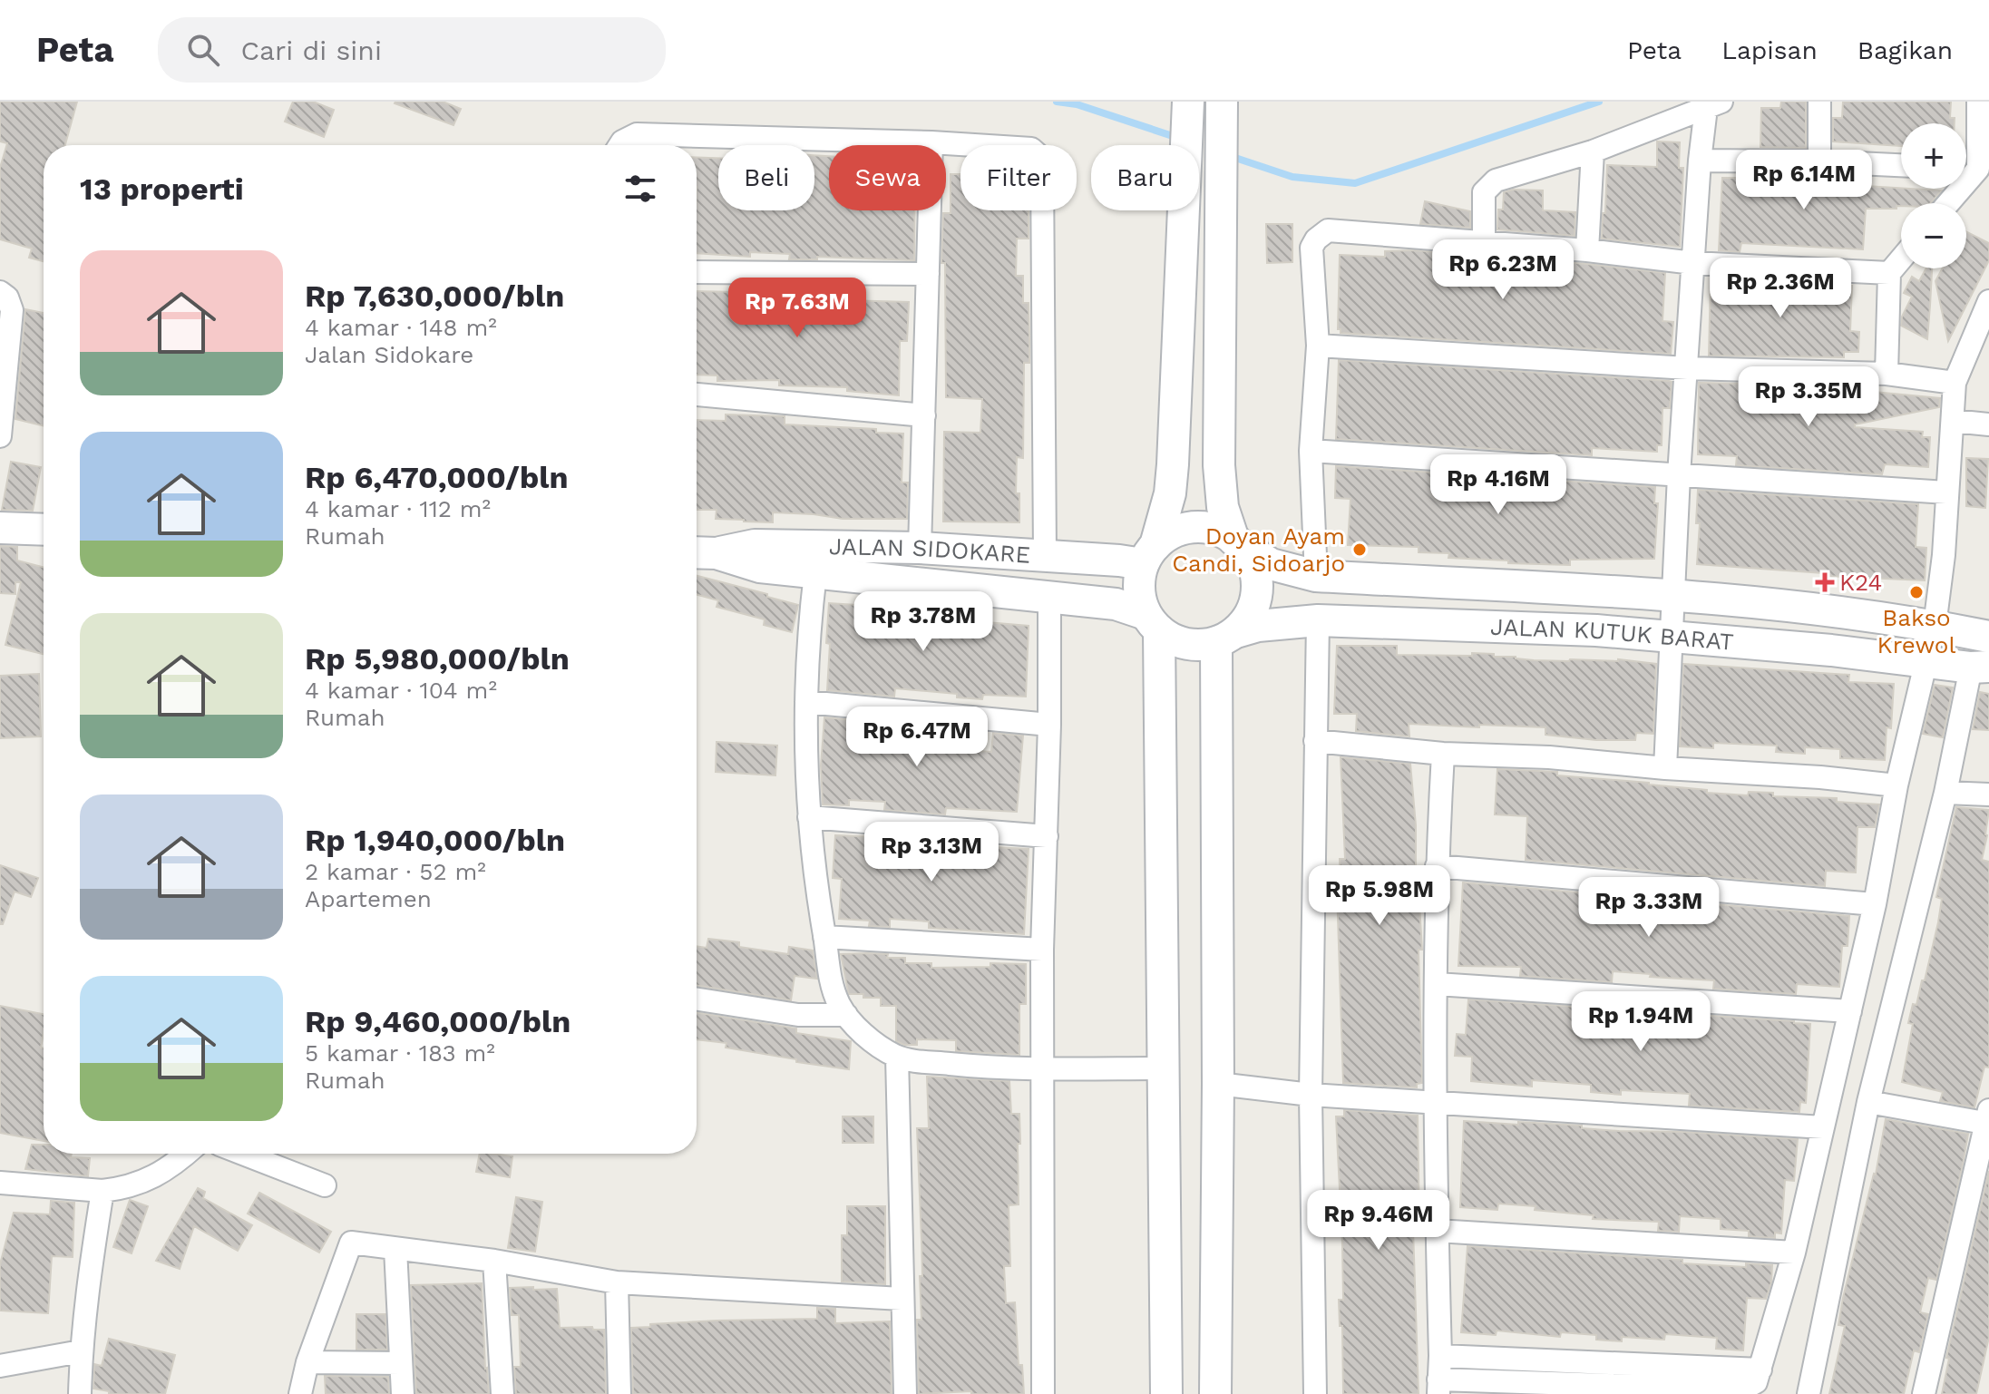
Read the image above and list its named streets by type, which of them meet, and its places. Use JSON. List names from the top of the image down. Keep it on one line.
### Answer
{"streets":{"main road":["JALAN SIDOKARE","JALAN KUTUK BARAT"]},"crossings":[["JALAN SIDOKARE","JALAN KUTUK BARAT"]],"places":{"other":["Doyan Ayam Candi, Sidoarjo","Bakso Krewol"],"health":["K24"]},"page":{"header":"Peta","search":"Cari di sini","nav":["Peta","Lapisan","Bagikan"],"map_buttons":["+","−"],"chip":["Beli","Sewa","Filter","Baru"],"heading":"13 properti","price":["Rp 6.14M","Rp 6.23M","Rp 2.36M","Rp 7.63M","Rp 3.35M","Rp 4.16M","Rp 3.78M","Rp 6.47M","Rp 3.13M","Rp 5.98M","Rp 3.33M","Rp 1.94M","Rp 9.46M"],"list":[{"name":"Rp 7,630,000/bln","note":"4 kamar · 148 m² · Jalan Sidokare"},{"name":"Rp 6,470,000/bln","note":"4 kamar · 112 m² · Rumah"},{"name":"Rp 5,980,000/bln","note":"4 kamar · 104 m² · Rumah"},{"name":"Rp 1,940,000/bln","note":"2 kamar · 52 m² · Apartemen"},{"name":"Rp 9,460,000/bln","note":"5 kamar · 183 m² · Rumah"}]}}
